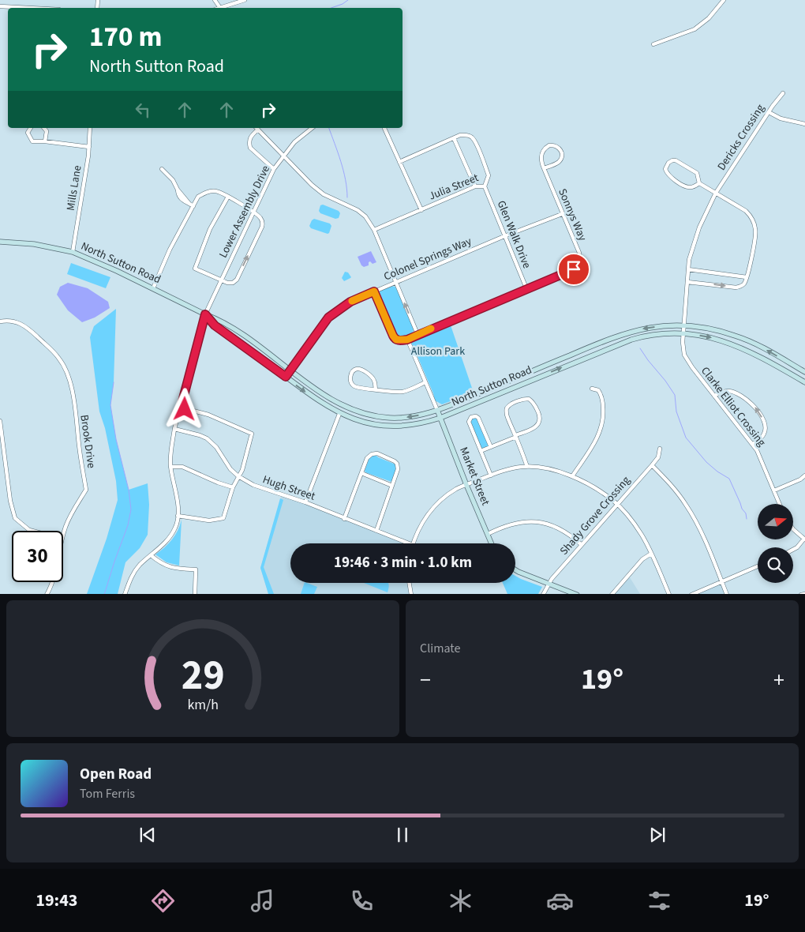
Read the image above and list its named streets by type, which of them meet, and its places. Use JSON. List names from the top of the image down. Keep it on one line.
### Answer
{"streets":{"main road":["North Sutton Road","Market Street"],"street":["Dericks Crossing","Julia Street","Mills Lane","Lower Assembly Drive","Sonnys Way","Glen Walk Drive","Colonel Springs Way","Clarke Elliot Crossing","Brook Drive","Hugh Street","Shady Grove Crossing"]},"crossings":[["Dericks Crossing","Clarke Elliot Crossing"],["Julia Street","Glen Walk Drive"],["Mills Lane","North Sutton Road"],["Lower Assembly Drive","North Sutton Road"],["Lower Assembly Drive","Hugh Street"],["Sonnys Way","Glen Walk Drive"],["Sonnys Way","Colonel Springs Way"],["Glen Walk Drive","Colonel Springs Way"],["Colonel Springs Way","North Sutton Road"],["North Sutton Road","Clarke Elliot Crossing"],["North Sutton Road","Market Street"]],"parks":["Allison Park"],"north":"right","page":{"turn":["170 m","North Sutton Road"],"limit":"30","trip":"19:46 · 3 min · 1.0 km","tile":"Climate","heat":["−","19°","+"],"song":["Open Road","Tom Ferris"],"tabs":["19:43","19°"],"gauge":["29","km/h"]}}
